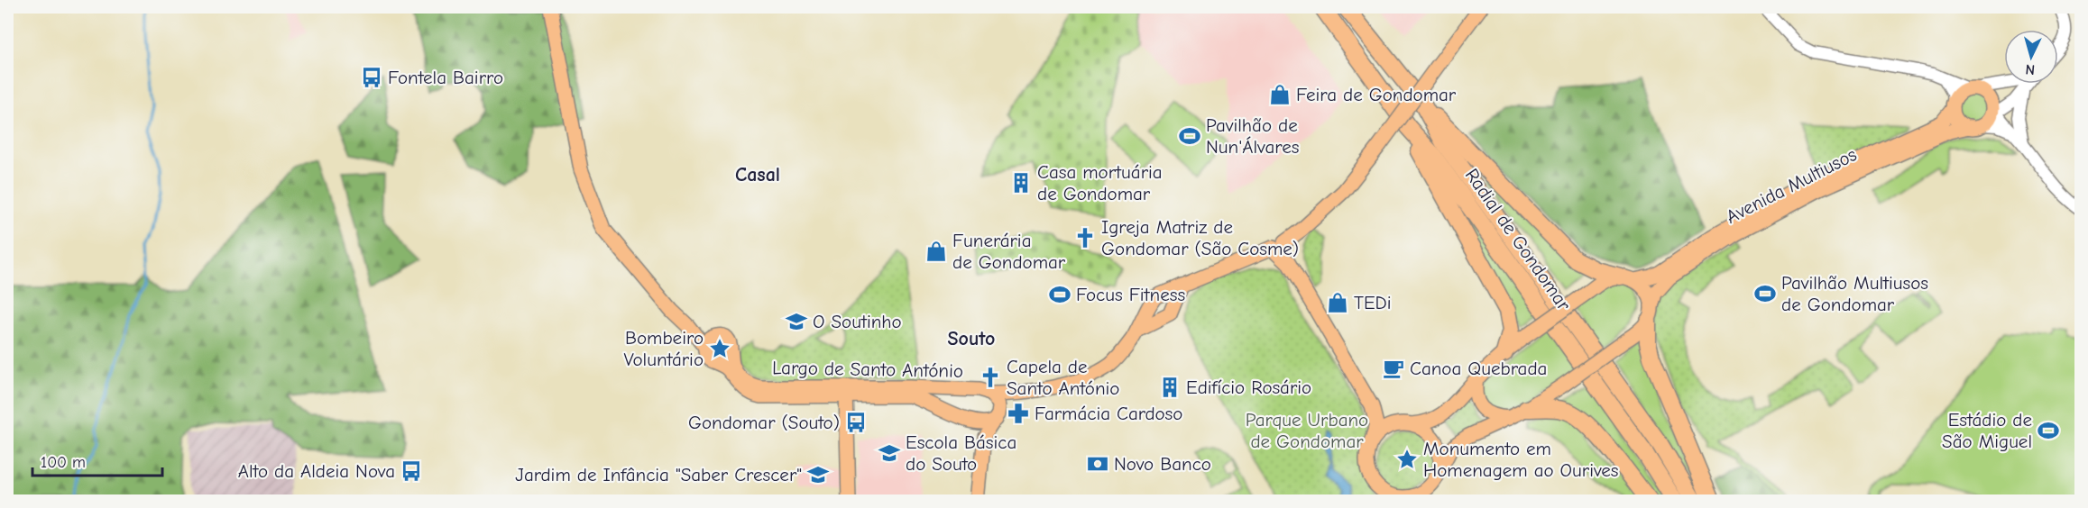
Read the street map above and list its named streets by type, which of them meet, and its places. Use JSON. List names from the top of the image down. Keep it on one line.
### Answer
{"streets":{"highway":["Radial de Gondomar"],"main road":["Avenida Multiusos","Largo de Santo António"]},"districts":["Casal","Souto"],"parks":["Parque Urbano de Gondomar"],"places":{"bus stop":["Fontela Bairro","Gondomar (Souto)","Alto da Aldeia Nova"],"shop":["Feira de Gondomar","Funerária de Gondomar","TEDi"],"sports":["Pavilhão de Nun'Álvares","Pavilhão Multiusos de Gondomar","Focus Fitness","Estádio de São Miguel"],"building":["Casa mortuária de Gondomar","Edifício Rosário"],"church":["Igreja Matriz de Gondomar (São Cosme)","Capela de Santo António"],"school or university":["O Soutinho","Escola Básica do Souto","Jardim de Infância \"Saber Crescer\""],"place":["Bombeiro Voluntário","Monumento em Homenagem ao Ourives"],"cafe":["Canoa Quebrada"],"pharmacy":["Farmácia Cardoso"],"bank":["Novo Banco"]},"scale_bar":"100 m","north":"bottom"}
